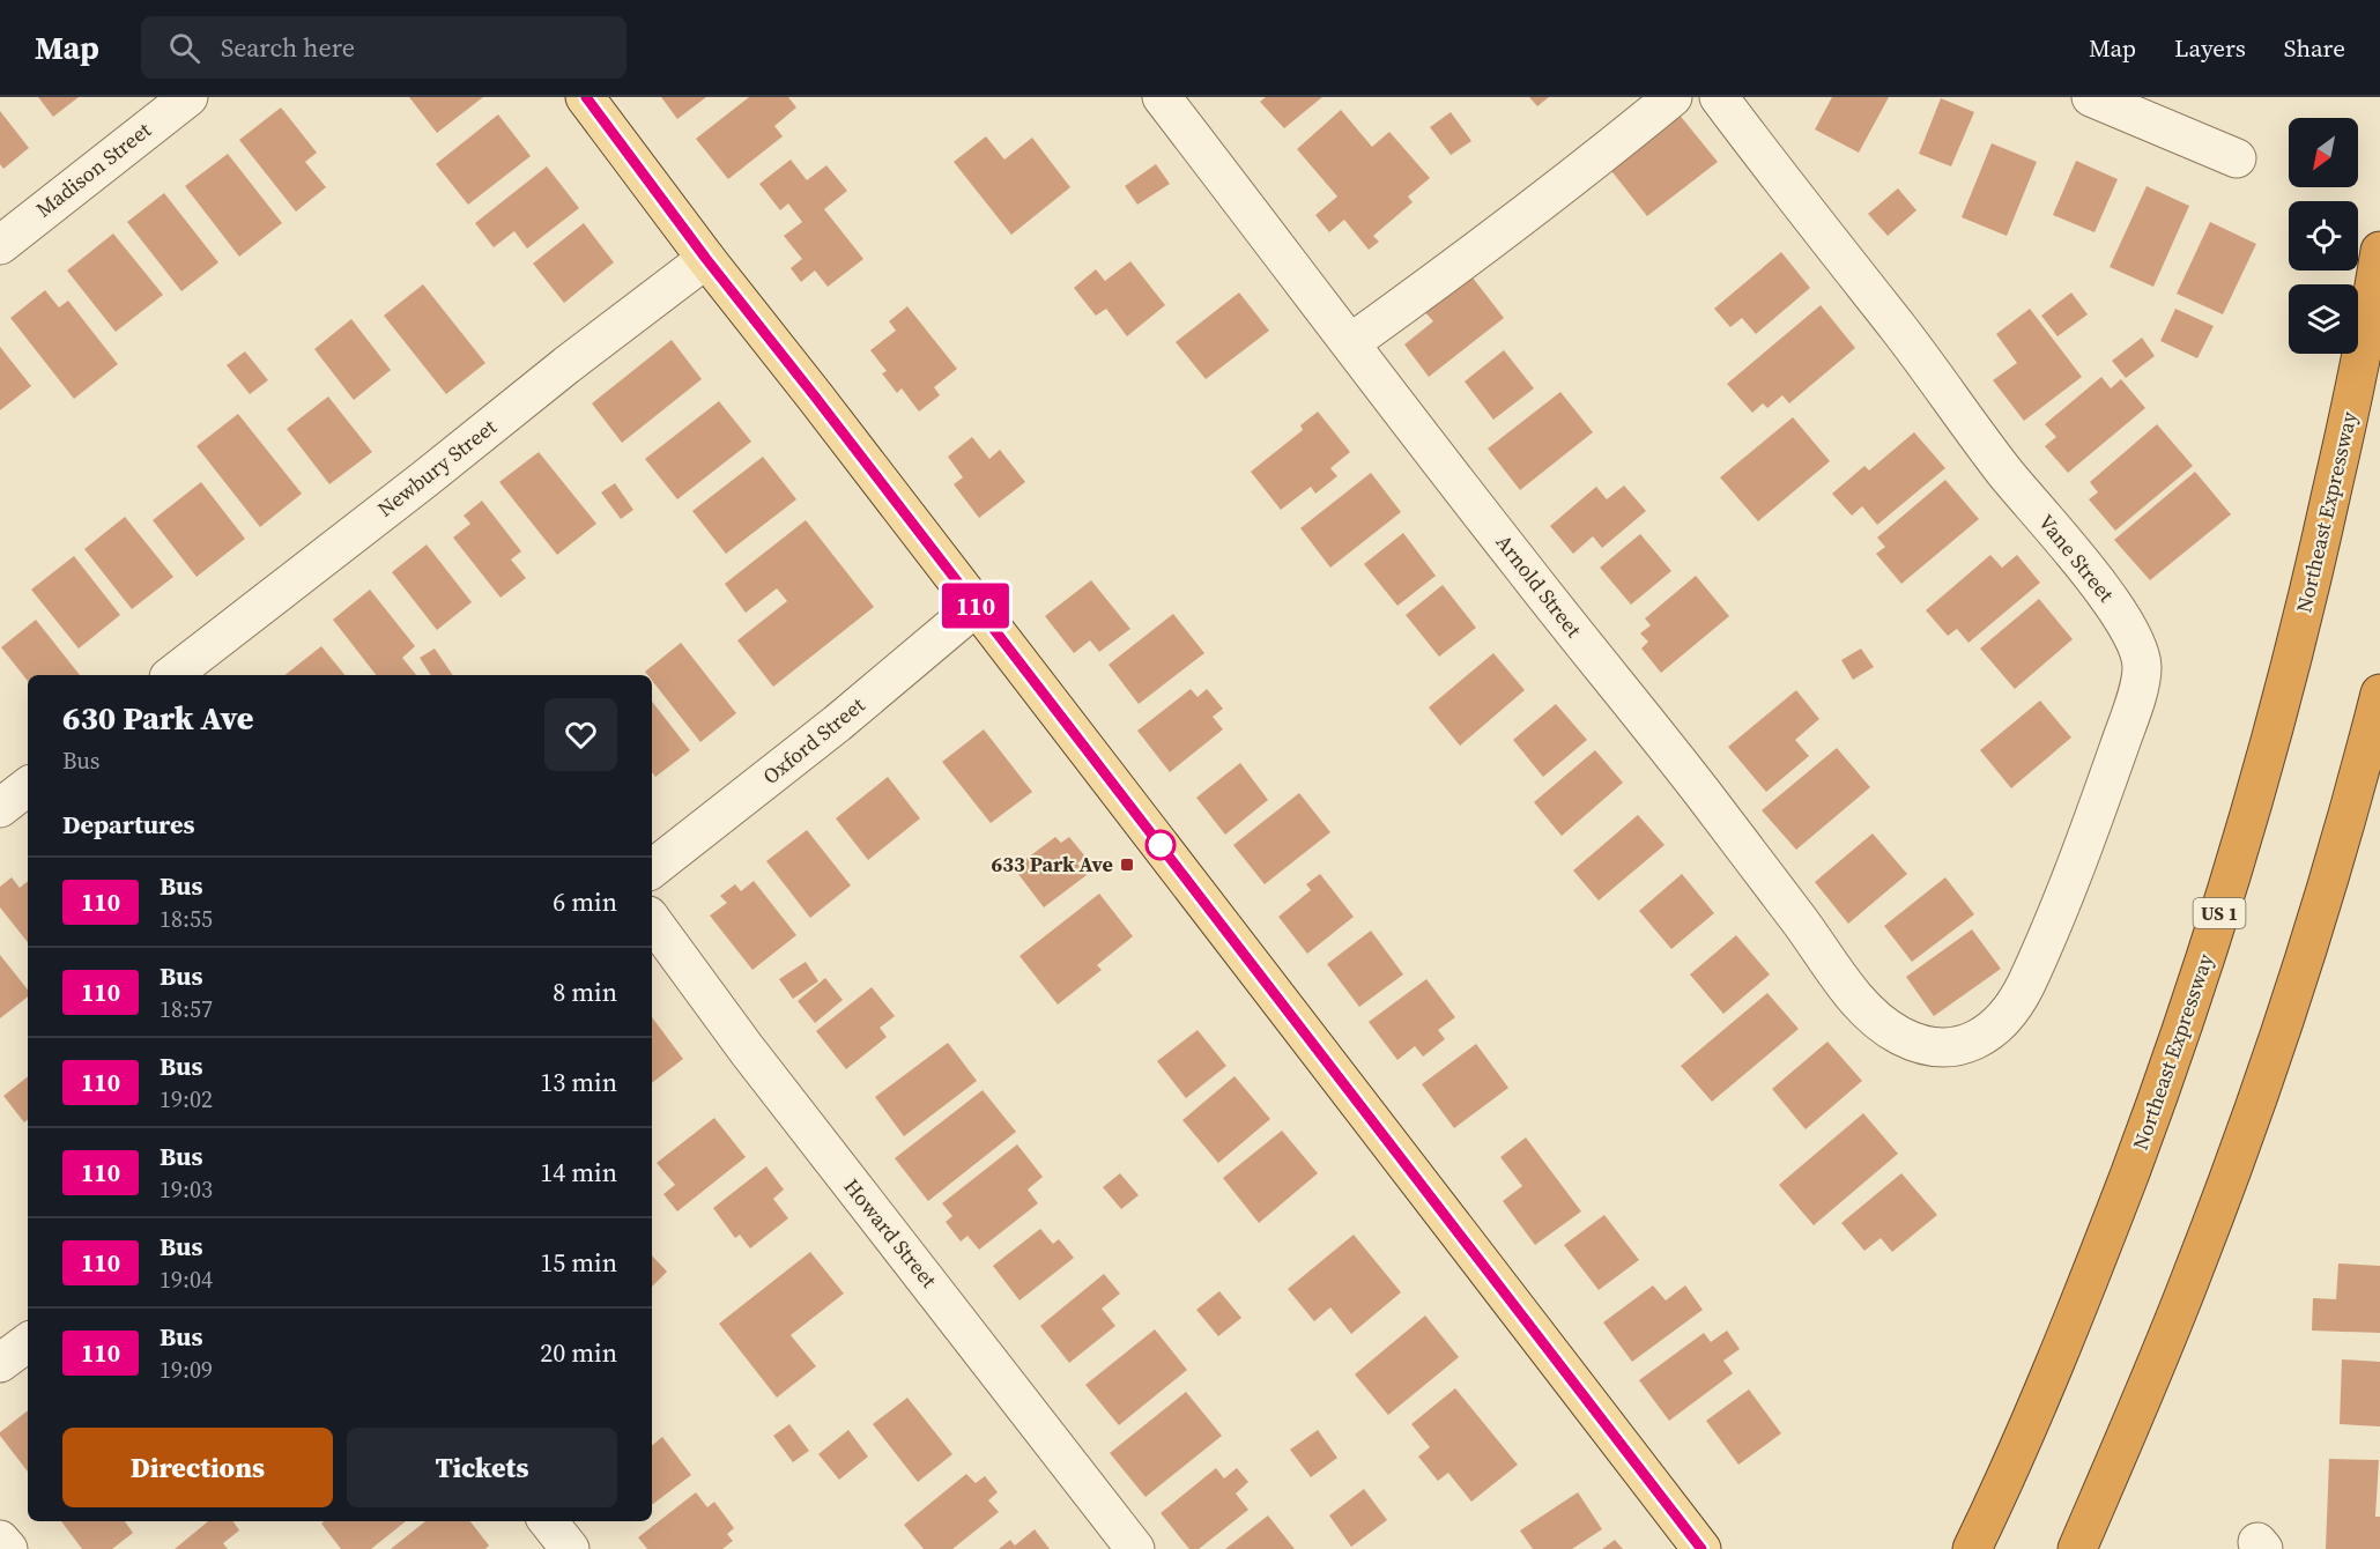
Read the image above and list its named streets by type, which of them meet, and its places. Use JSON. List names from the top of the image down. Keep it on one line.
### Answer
{"streets":{"highway":["Northeast Expressway","US 1"],"street":["Madison Street","Newbury Street","Vane Street","Arnold Street","Oxford Street","Howard Street"]},"crossings":[["Vane Street","Arnold Street"]],"places":{"transit":["633 Park Ave"]},"lines":["bus line 110"],"north":"bottom left","page":{"header":"Map","search":"Search here","nav":["Map","Layers","Share"],"on_map":"110","heading":[["630 Park Ave","Bus"],"Departures"],"list":[{"mark":"110","name":"Bus","note":"18:55","value":"6 min"},{"mark":"110","name":"Bus","note":"18:57","value":"8 min"},{"mark":"110","name":"Bus","note":"19:02","value":"13 min"},{"mark":"110","name":"Bus","note":"19:03","value":"14 min"},{"mark":"110","name":"Bus","note":"19:04","value":"15 min"},{"mark":"110","name":"Bus","note":"19:09","value":"20 min"}],"buttons":["Directions","Tickets"]}}
